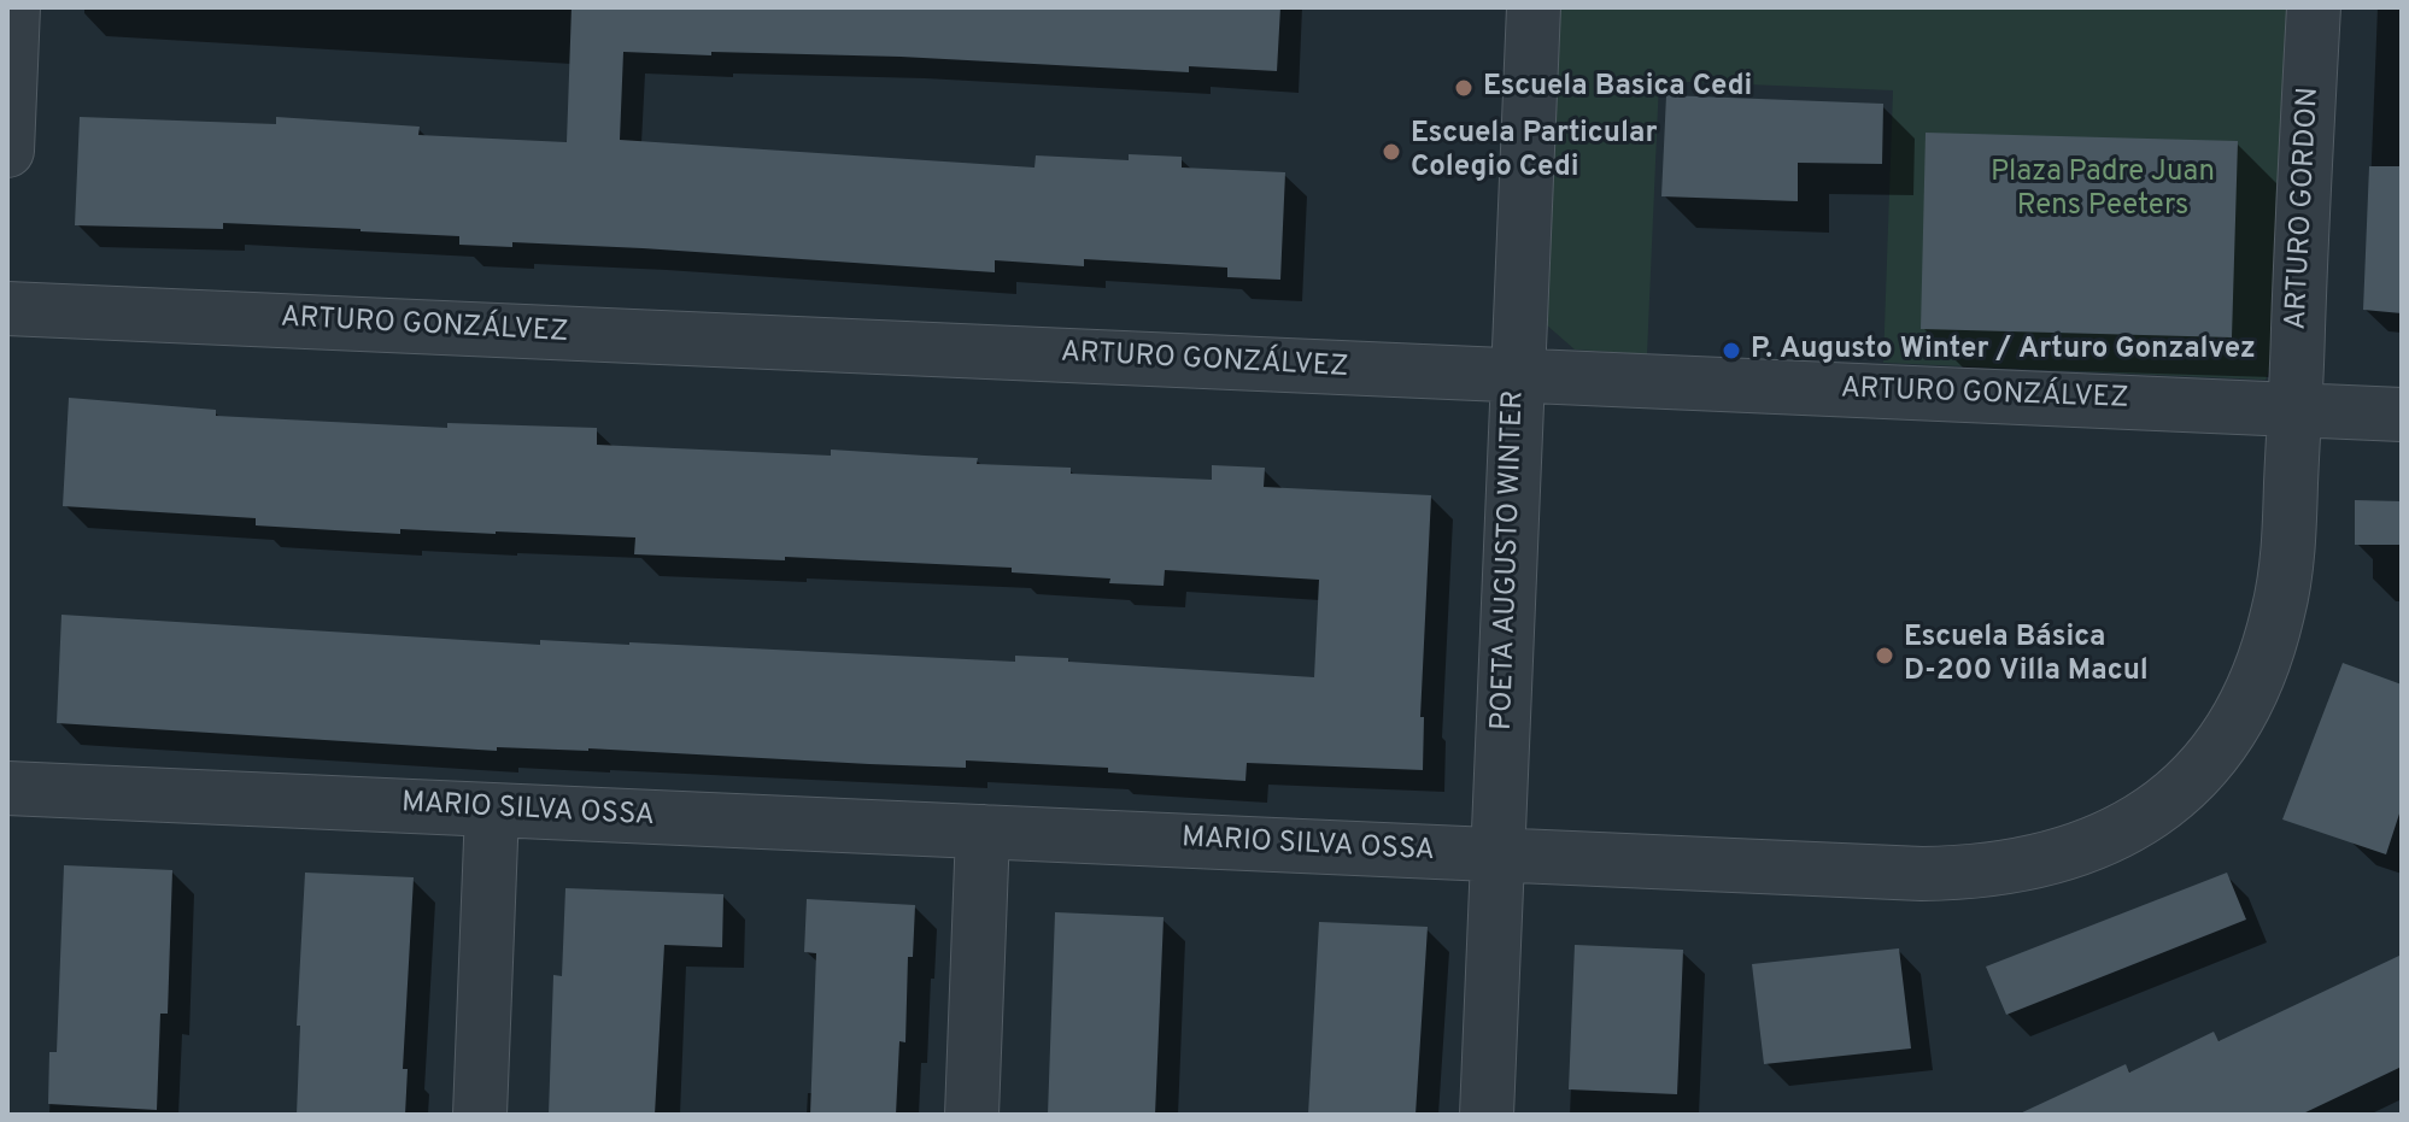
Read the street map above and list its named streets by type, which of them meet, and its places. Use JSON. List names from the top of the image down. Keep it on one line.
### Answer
{"streets":{"street":["ARTURO GORDON","ARTURO GONZÁLVEZ","POETA AUGUSTO WINTER","MARIO SILVA OSSA"]},"crossings":[["ARTURO GORDON","ARTURO GONZÁLVEZ"],["ARTURO GORDON","MARIO SILVA OSSA"],["ARTURO GONZÁLVEZ","POETA AUGUSTO WINTER"],["ARTURO GONZÁLVEZ","MARIO SILVA OSSA"],["POETA AUGUSTO WINTER","MARIO SILVA OSSA"]],"parks":["Plaza Padre Juan Rens Peeters"],"places":["Escuela Basica Cedi","Escuela Particular Colegio Cedi","P. Augusto Winter / Arturo Gonzalvez","Escuela Básica D-200 Villa Macul"]}
